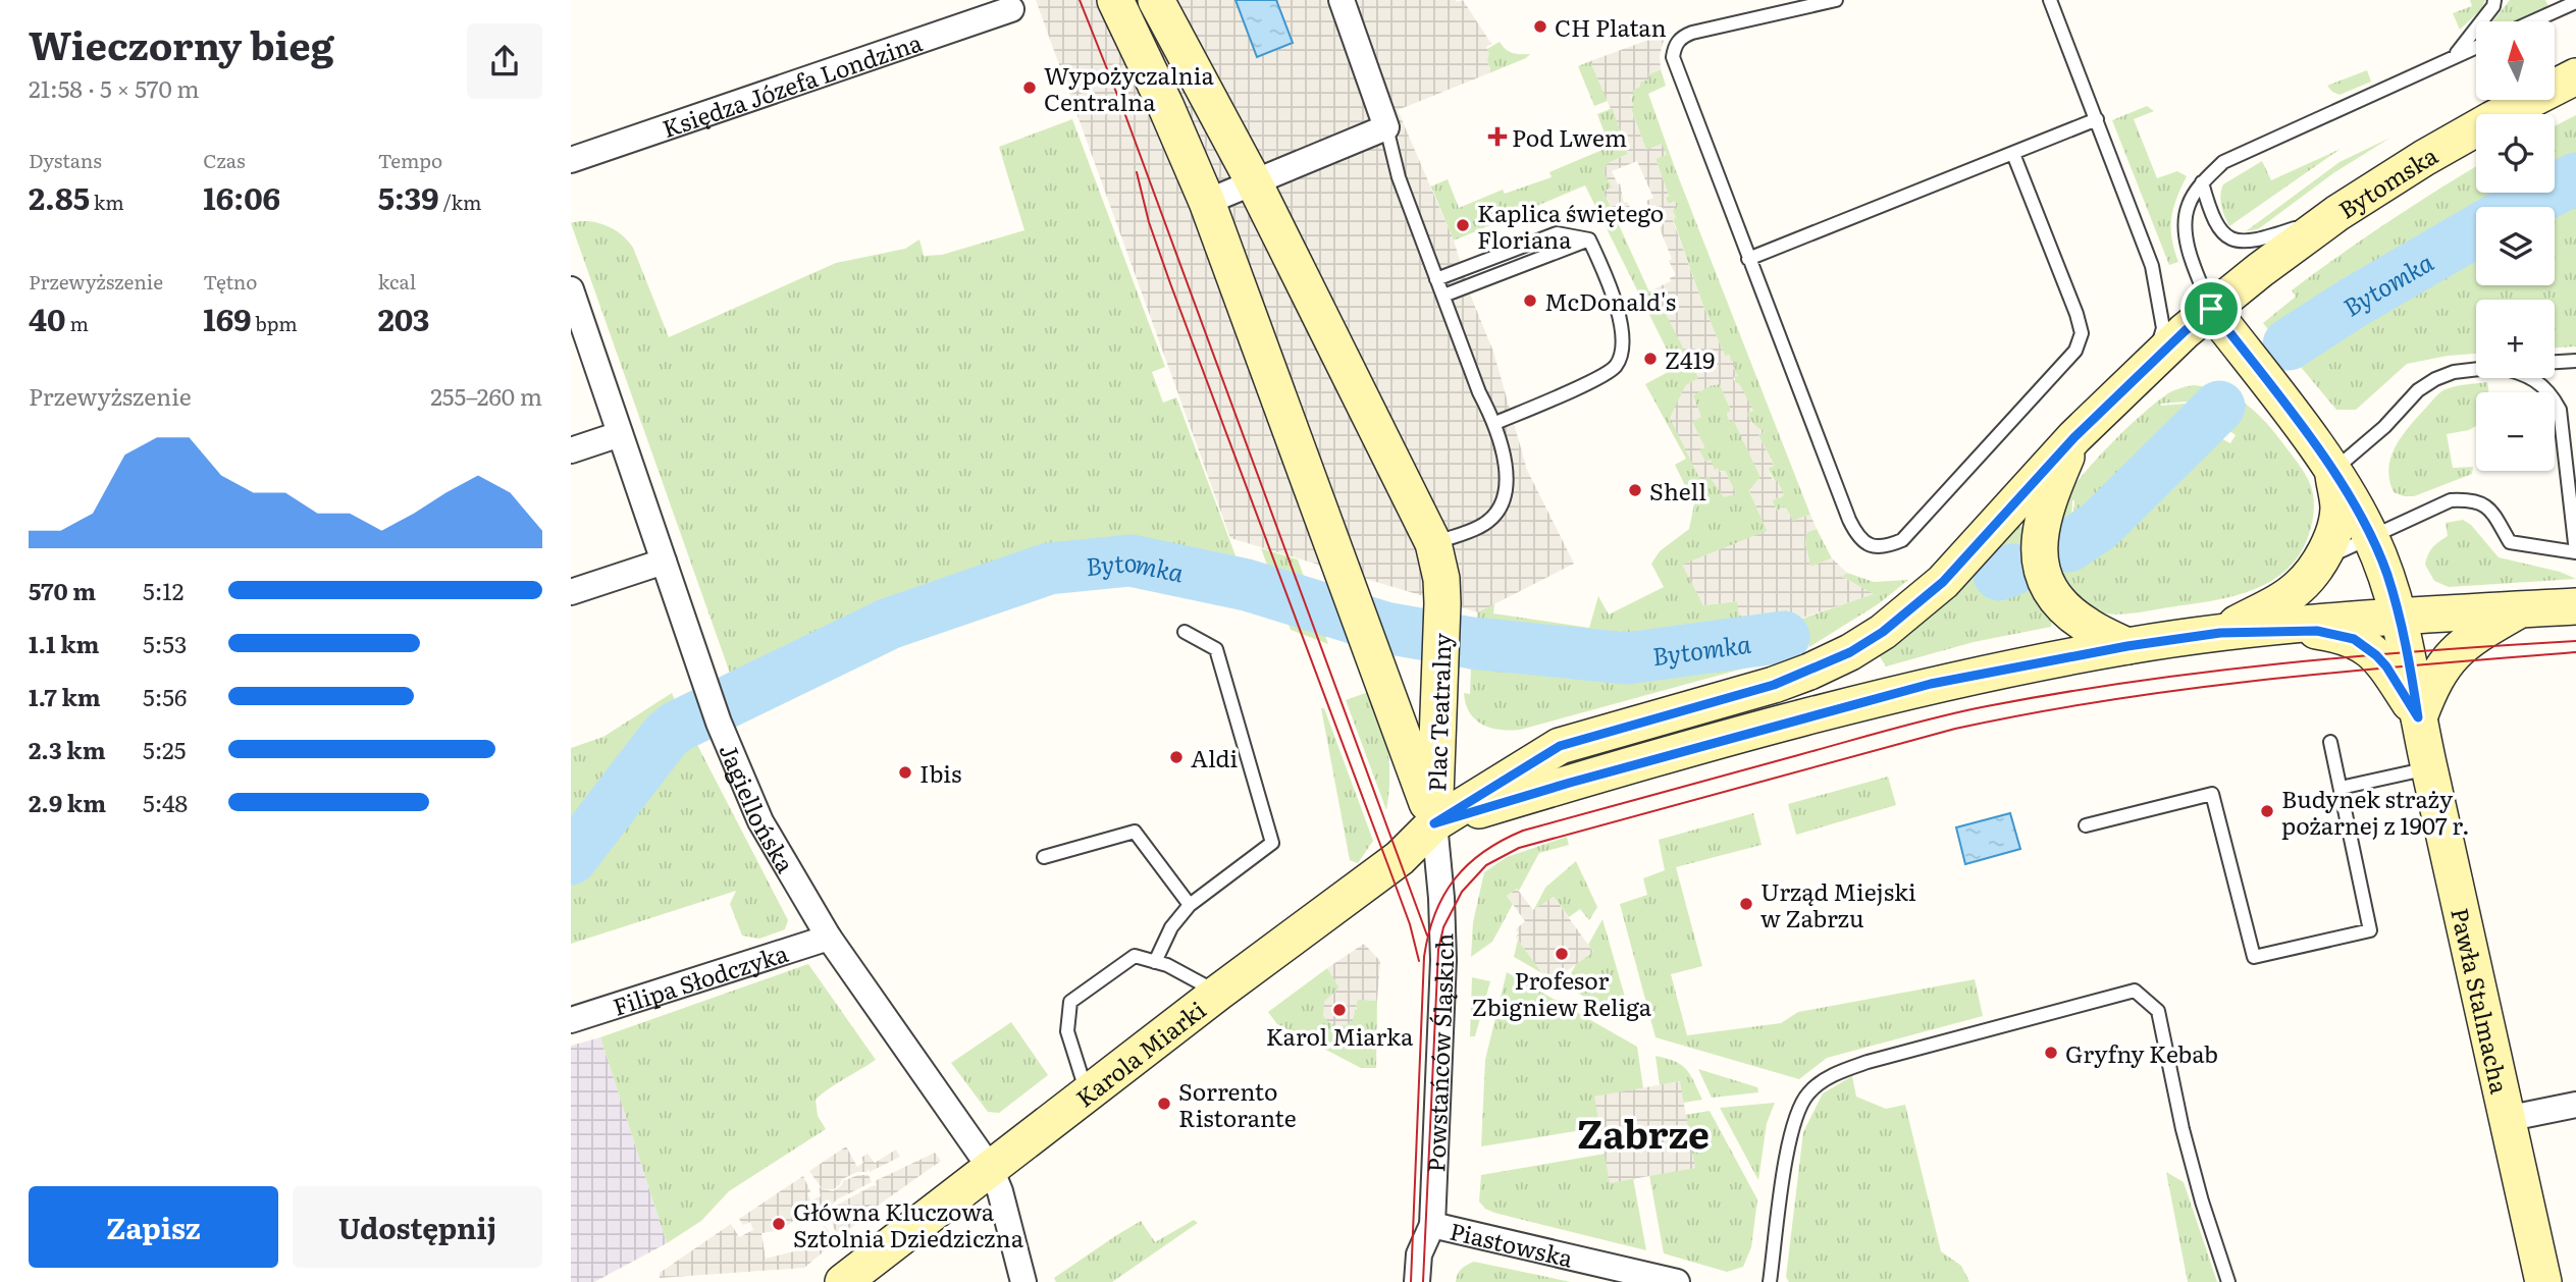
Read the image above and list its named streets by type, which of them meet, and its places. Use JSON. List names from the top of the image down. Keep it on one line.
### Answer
{"streets":{"street":["Księdza Józefa Londzina","Bytomska","Plac Teatralny","Jagiellońska","Filipa Słodczyka","Pawła Stalmacha","Karola Miarki","Powstańców Śląskich","Piastowska"]},"crossings":[["Plac Teatralny","Karola Miarki"],["Plac Teatralny","Powstańców Śląskich"],["Jagiellońska","Filipa Słodczyka"],["Jagiellońska","Karola Miarki"],["Karola Miarki","Powstańców Śląskich"],["Powstańców Śląskich","Piastowska"]],"districts":["Zabrze"],"water":["Bytomka"],"places":{"other":["CH Platan","Wypożyczalnia Centralna","Kaplica świętego Floriana","McDonald's","Z419","Shell","Aldi","Ibis","Budynek straży pożarnej z 1907 r.","Urząd Miejski w Zabrzu","Profesor Zbigniew Religa","Karol Miarka","Gryfny Kebab","Sorrento Ristorante","Główna Kluczowa Sztolnia Dziedziczna"],"health":["Pod Lwem"]},"north":"top","page":{"heading":["Wieczorny bieg","21:58 · 5 × 570 m"],"map_buttons":["+","−"],"stats":[["Dystans","2.85 km"],["Czas","16:06"],["Tempo","5:39 /km"],["Przewyższenie","40 m"],["Tętno","169 bpm"],["kcal","203"]],"chart":["Przewyższenie","255–260 m"],"list":[{"name":"570 m","note":"5:12"},{"name":"1.1 km","note":"5:53"},{"name":"1.7 km","note":"5:56"},{"name":"2.3 km","note":"5:25"},{"name":"2.9 km","note":"5:48"}],"buttons":["Zapisz","Udostępnij"]}}
